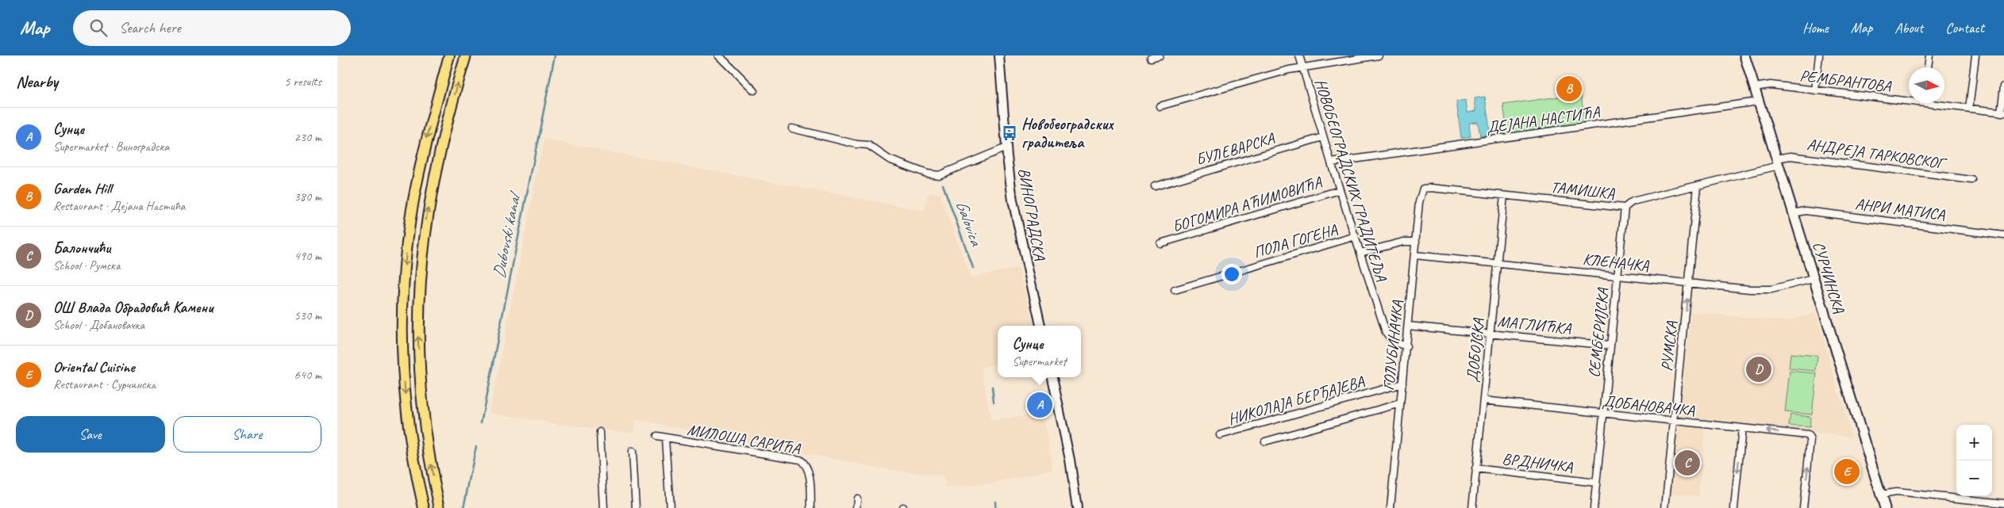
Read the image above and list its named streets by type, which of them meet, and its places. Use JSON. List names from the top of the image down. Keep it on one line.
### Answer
{"streets":{"main road":["СУРЧИНСКА"],"street":["РЕМБРАНТОВА","ДЕЈАНА НАСТИЋА","БУЛЕВАРСКА","АНДРЕЈА ТАРКОВСКОГ","НОВОБЕОГРАДСКИХ ГРАДИТЕЉА","ТАМИШКА","БОГОМИРА АЋИМОВИЋА","АНРИ МАТИСА","ВИНОГРАДСКА","ПОЛА ГОГЕНА","КЛЕНАЧКА","МАГЛИЋКА","СЕМБЕРИЈСКА","ГОЛУБИНАЧКА","РУМСКА","ДОБОЈСКА","НИКОЛАЈА БЕРЂАЈЕВА","ДОБАНОВАЧКА","МИЛОША САРИЋА","ВРДНИЧКА"]},"crossings":[["РЕМБРАНТОВА","СУРЧИНСКА"],["ДЕЈАНА НАСТИЋА","НОВОБЕОГРАДСКИХ ГРАДИТЕЉА"],["ДЕЈАНА НАСТИЋА","СУРЧИНСКА"],["БУЛЕВАРСКА","НОВОБЕОГРАДСКИХ ГРАДИТЕЉА"],["АНДРЕЈА ТАРКОВСКОГ","ТАМИШКА"],["АНДРЕЈА ТАРКОВСКОГ","СУРЧИНСКА"],["НОВОБЕОГРАДСКИХ ГРАДИТЕЉА","БОГОМИРА АЋИМОВИЋА"],["НОВОБЕОГРАДСКИХ ГРАДИТЕЉА","ПОЛА ГОГЕНА"],["НОВОБЕОГРАДСКИХ ГРАДИТЕЉА","ГОЛУБИНАЧКА"],["ТАМИШКА","СУРЧИНСКА"],["ТАМИШКА","СЕМБЕРИЈСКА"],["ТАМИШКА","ГОЛУБИНАЧКА"],["ТАМИШКА","РУМСКА"],["ТАМИШКА","ДОБОЈСКА"],["АНРИ МАТИСА","СУРЧИНСКА"],["КЛЕНАЧКА","СУРЧИНСКА"],["КЛЕНАЧКА","СЕМБЕРИЈСКА"],["КЛЕНАЧКА","ГОЛУБИНАЧКА"],["КЛЕНАЧКА","РУМСКА"],["КЛЕНАЧКА","ДОБОЈСКА"],["МАГЛИЋКА","СЕМБЕРИЈСКА"],["МАГЛИЋКА","ГОЛУБИНАЧКА"],["МАГЛИЋКА","ДОБОЈСКА"],["СЕМБЕРИЈСКА","ДОБАНОВАЧКА"],["СЕМБЕРИЈСКА","ВРДНИЧКА"],["ГОЛУБИНАЧКА","НИКОЛАЈА БЕРЂАЈЕВА"],["РУМСКА","ДОБАНОВАЧКА"],["ДОБОЈСКА","ДОБАНОВАЧКА"],["ДОБОЈСКА","ВРДНИЧКА"]],"one_way":["РУМСКА"],"water":["Galovica","Dubovski kanal"],"places":{"bus stop":["Новобеоградских градитеља"]},"north":"right","page":{"header":"Map","search":"Search here","nav":["Home","Map","About","Contact"],"heading":["Nearby","5 results"],"pins":["B","D","A","C","E"],"list":[{"mark":"A","name":"Сунце","note":"Supermarket · Виноградска","value":"230 m"},{"mark":"B","name":"Garden Hill","note":"Restaurant · Дејана Настића","value":"380 m"},{"mark":"C","name":"Балончићи","note":"School · Румска","value":"490 m"},{"mark":"D","name":"ОШ Влада Обрадовић Камени","note":"School · Добановачка","value":"530 m"},{"mark":"E","name":"Oriental Cuisine","note":"Restaurant · Сурчинска","value":"640 m"}],"popup":["Сунце","Supermarket"],"buttons":["Save","Share"],"map_buttons":["+","−"]}}
